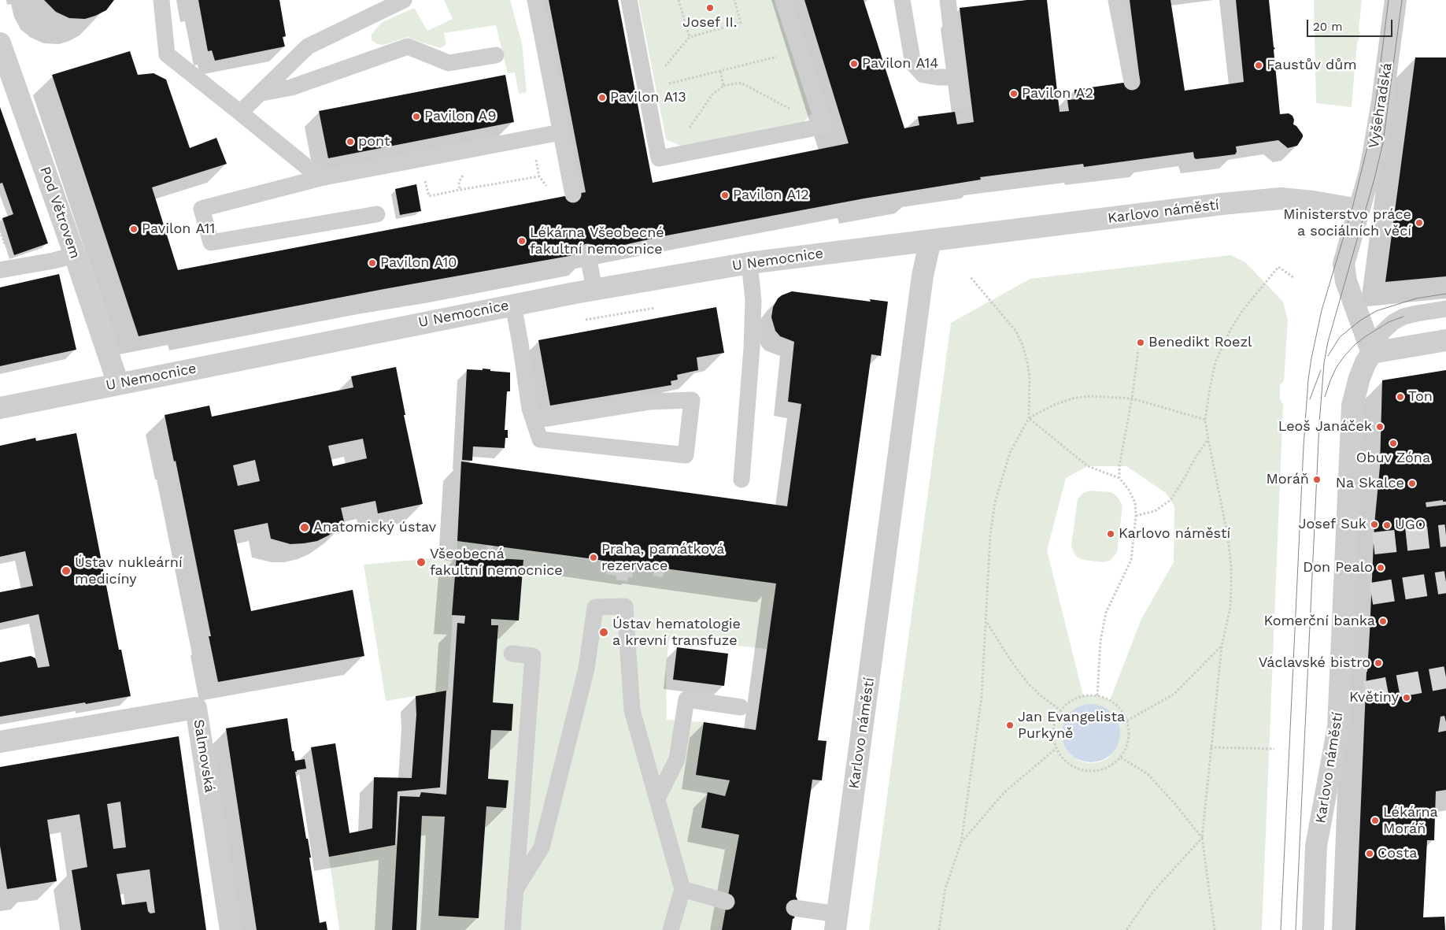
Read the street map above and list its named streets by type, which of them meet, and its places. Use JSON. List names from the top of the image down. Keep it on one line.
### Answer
{"streets":{"street":["Vyšehradská","Karlovo náměstí","Pod Větrovem","U Nemocnice","Salmovská"]},"crossings":[["Vyšehradská","Karlovo náměstí"],["Karlovo náměstí","U Nemocnice"],["Pod Větrovem","U Nemocnice"]],"places":["Josef II.","Pavilon A14","Faustův dům","Pavilon A2","Pavilon A13","Pavilon A9","pont","Pavilon A12","Ministerstvo práce a sociálních věcí","Pavilon A11","Lékárna Všeobecné fakultní nemocnice","Pavilon A10","Benedikt Roezl","Ton","Leoš Janáček","Obuv Zóna","Moráň","Na Skalce","Josef Suk","UGO","Anatomický ústav","Karlovo náměstí","Praha, památková rezervace","Všeobecná fakultní nemocnice","Don Pealo","Ústav nukleární medicíny","Komerční banka","Ústav hematologie a krevní transfuze","Václavské bistro","Květiny","Jan Evangelista Purkyně","Lékárna Moráň","Costa"],"scale_bar":"20 m"}
